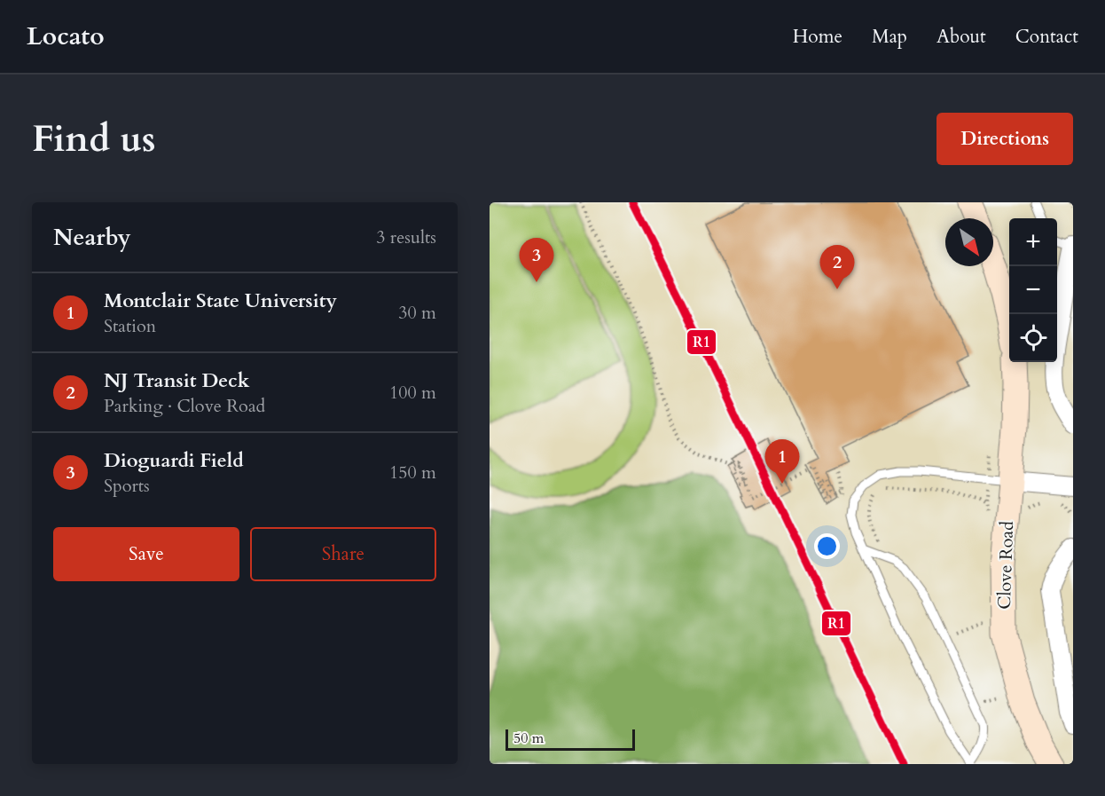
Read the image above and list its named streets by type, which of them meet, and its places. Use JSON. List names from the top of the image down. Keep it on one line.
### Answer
{"streets":{"street":["Clove Road"]},"lines":["transit line R1"],"scale_bar":"50 m","north":"bottom right","page":{"header":"Locato","nav":["Home","Map","About","Contact"],"buttons":["Directions",["Save","Share"]],"title":"Find us","heading":["Nearby","3 results"],"map_buttons":["+","−"],"pins":["3","2","1"],"list":[{"mark":"1","name":"Montclair State University","note":"Station","value":"30 m"},{"mark":"2","name":"NJ Transit Deck","note":"Parking · Clove Road","value":"100 m"},{"mark":"3","name":"Dioguardi Field","note":"Sports","value":"150 m"}],"scale":"50 m"}}
